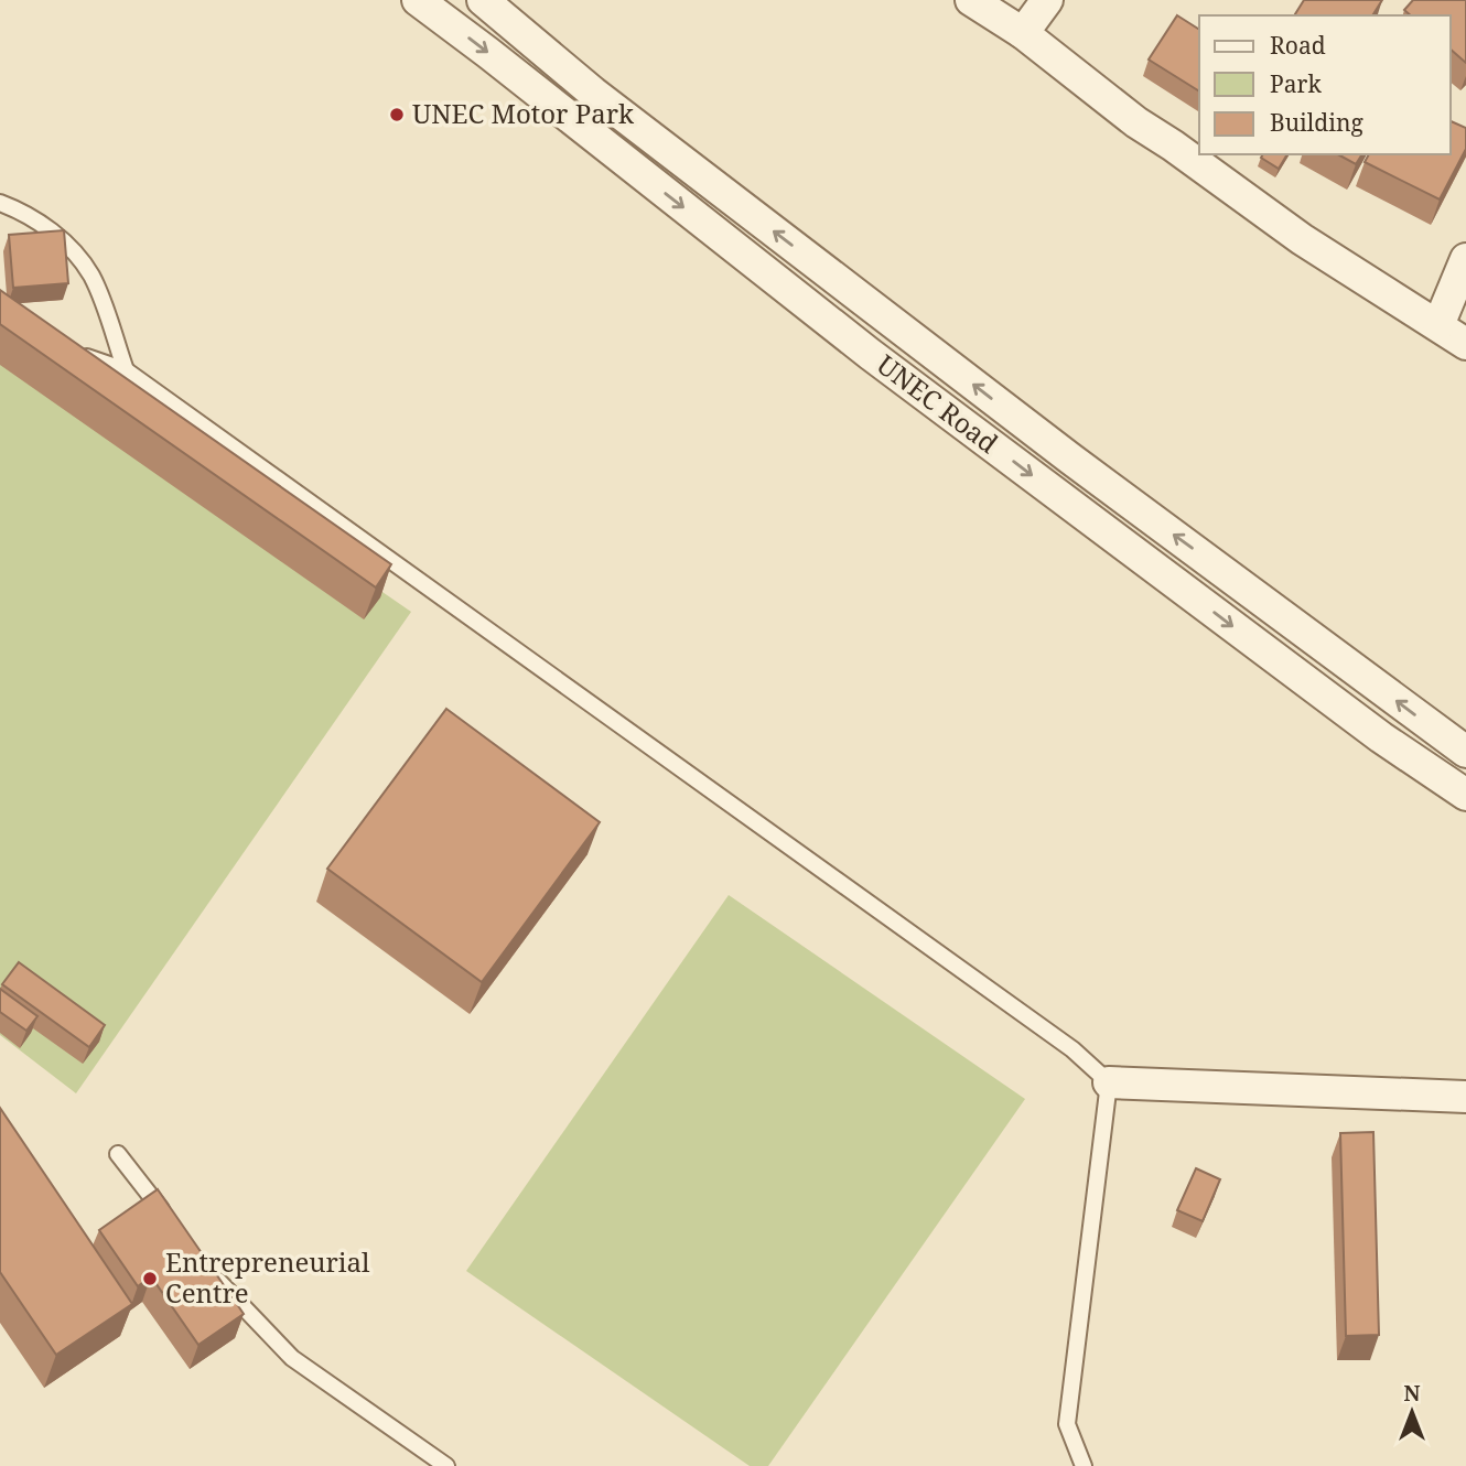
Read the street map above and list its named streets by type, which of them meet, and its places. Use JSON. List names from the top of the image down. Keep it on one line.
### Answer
{"streets":{"street":["UNEC Road"]},"places":["UNEC Motor Park","Entrepreneurial Centre"],"legend":["Road","Park","Building"],"north":"top"}
